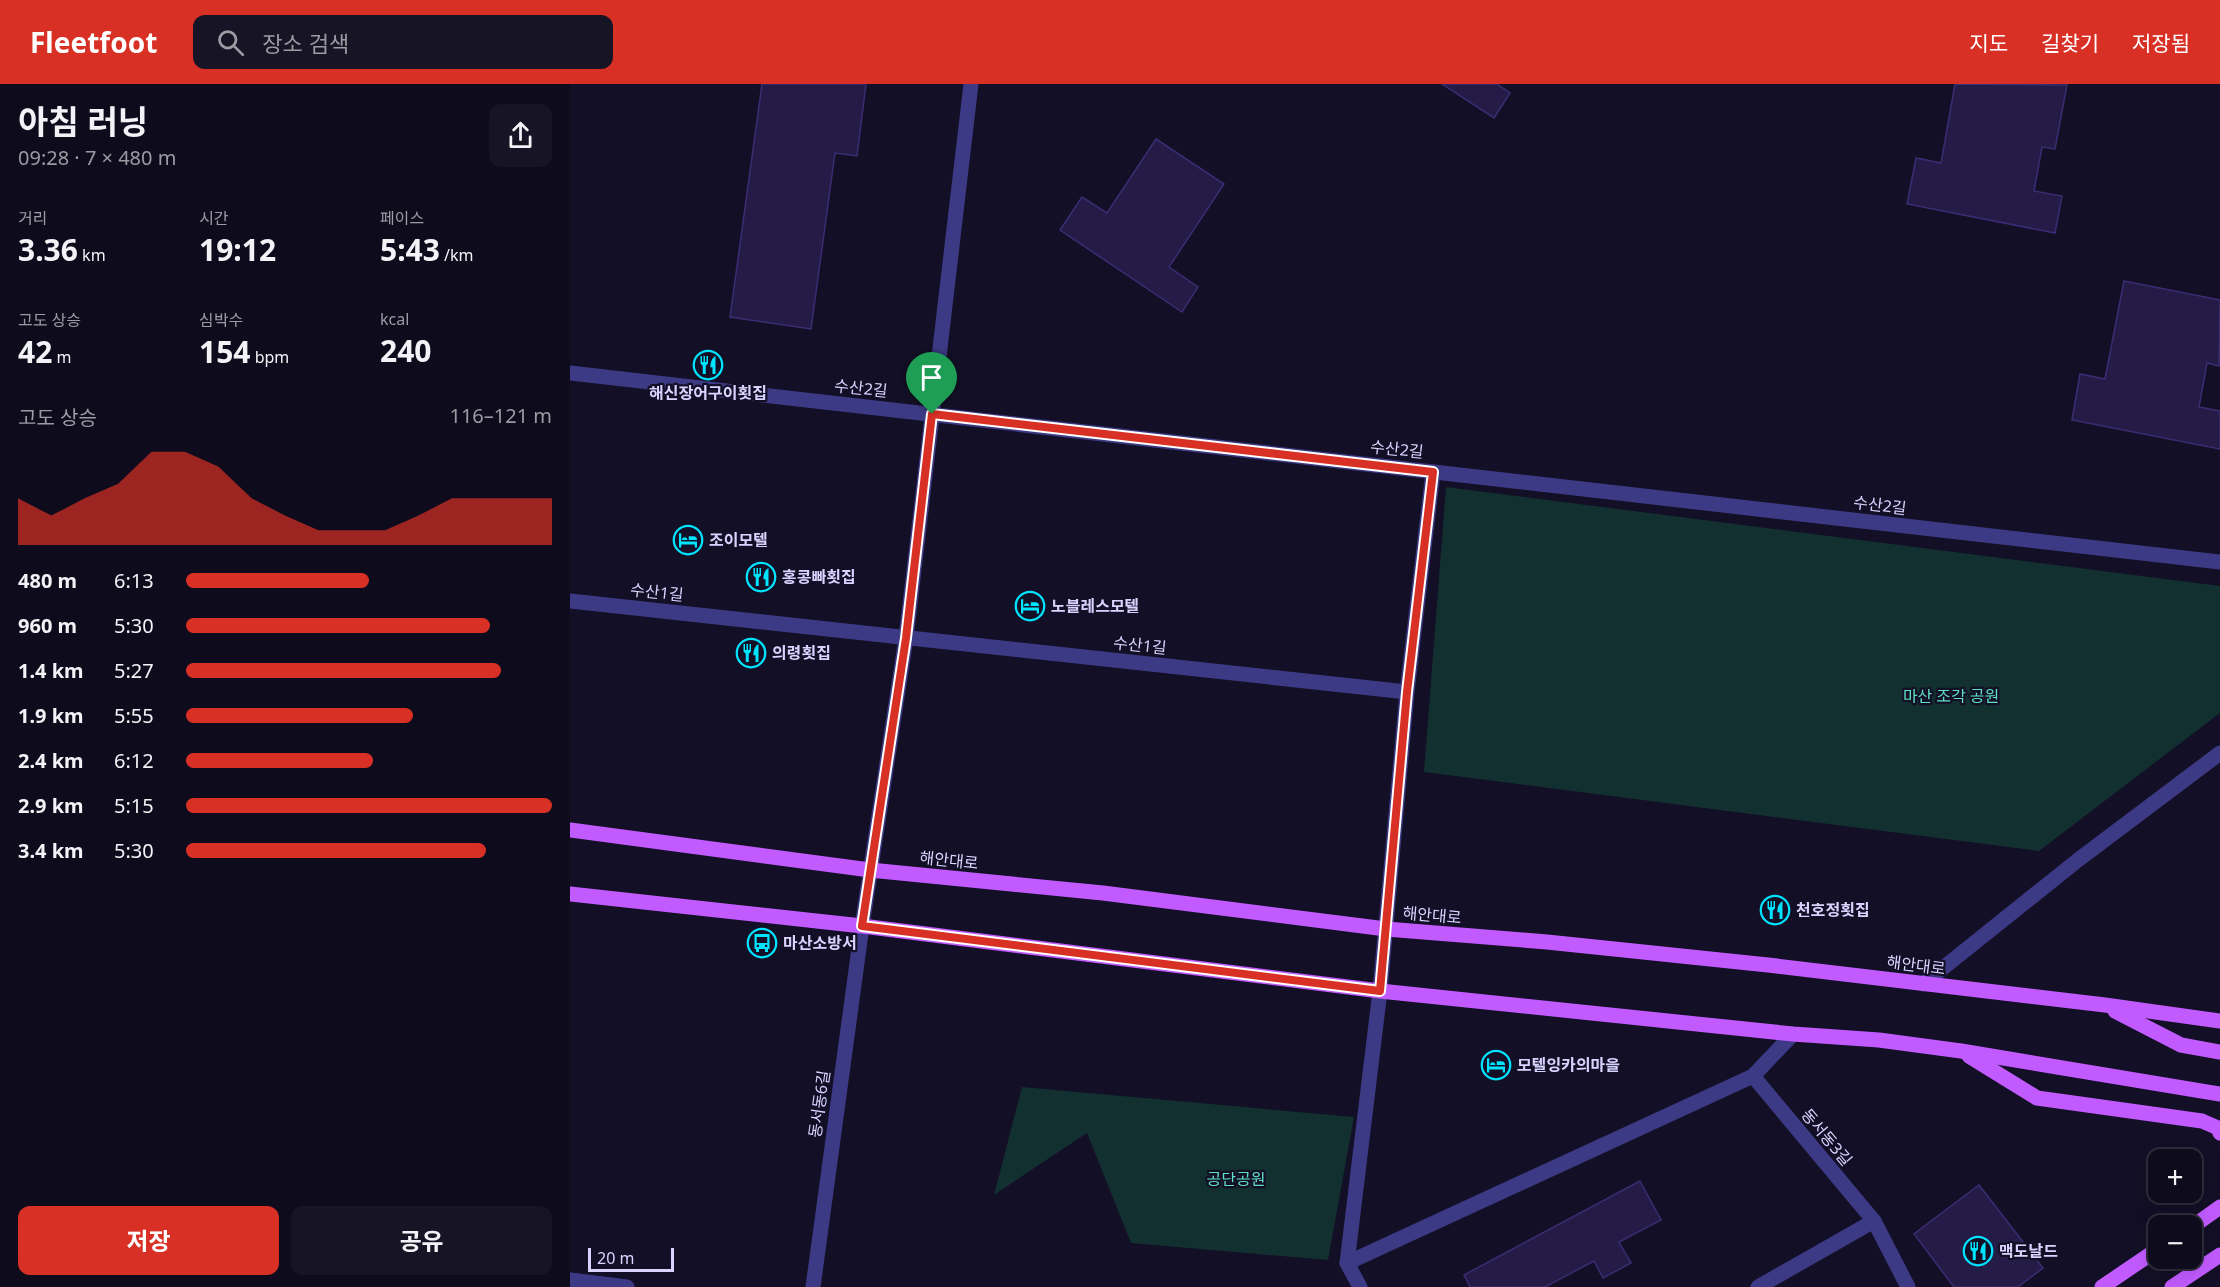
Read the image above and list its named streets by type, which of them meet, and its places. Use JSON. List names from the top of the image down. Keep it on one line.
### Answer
{"streets":{"main road":["해안대로"],"street":["수산2길","수산1길","동서동6길","동서동3길"]},"crossings":[["수산2길","동서동6길"],["수산1길","동서동6길"],["해안대로","동서동6길"]],"parks":["마산 조각 공원","공단공원"],"places":{"restaurant":["해신장어구이횟집","홍콩빠횟집","의령횟집","천호정횟집","맥도날드"],"hotel":["조이모텔","노블레스모텔","모텔잉카의마을"],"bus stop":["마산소방서"]},"scale_bar":"20 m","page":{"header":"Fleetfoot","search":"장소 검색","nav":["지도","길찾기","저장됨"],"heading":["아침 러닝","09:28 · 7 × 480 m"],"stats":[["거리","3.36 km"],["시간","19:12"],["페이스","5:43 /km"],["고도 상승","42 m"],["심박수","154 bpm"],["kcal","240"]],"chart":["고도 상승","116–121 m"],"list":[{"name":"480 m","note":"6:13"},{"name":"960 m","note":"5:30"},{"name":"1.4 km","note":"5:27"},{"name":"1.9 km","note":"5:55"},{"name":"2.4 km","note":"6:12"},{"name":"2.9 km","note":"5:15"},{"name":"3.4 km","note":"5:30"}],"map_buttons":["+","−"],"buttons":["저장","공유"],"scale":"20 m"}}
